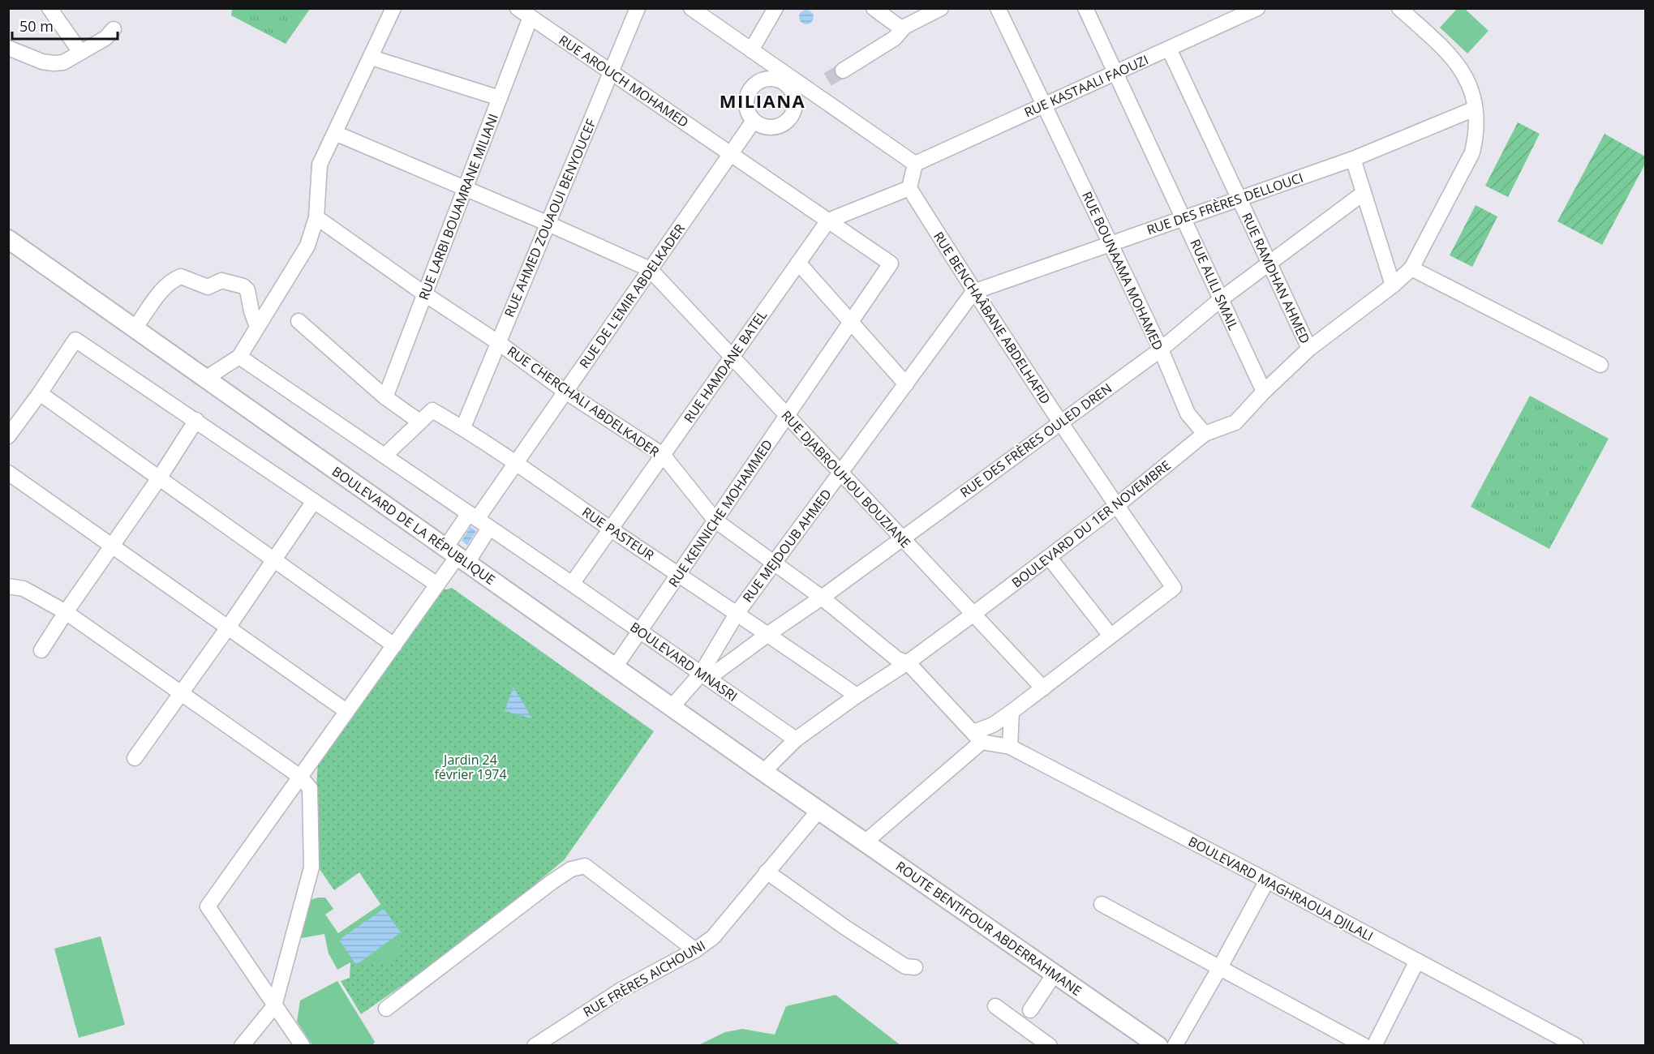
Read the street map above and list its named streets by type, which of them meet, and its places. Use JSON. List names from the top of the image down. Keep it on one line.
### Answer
{"streets":{"main road":["BOULEVARD DE LA RÉPUBLIQUE","ROUTE BENTIFOUR ABDERRAHMANE"],"street":["RUE AROUCH MOHAMED","RUE KASTAALI FAOUZI","RUE DES FRÈRES DELLOUCI","RUE LARBI BOUAMRANE MILIANI","RUE AHMED ZOUAOUI BENYOUCEF","RUE BOUNAAMA MOHAMED","RUE RAMDHAN AHMED","RUE ALILI SMAIL","RUE DE L'EMIR ABDELKADER","RUE BENCHAÂBANE ABDELHAFID","RUE HAMDANE BATEL","RUE CHERCHALI ABDELKADER","RUE DES FRÈRES OULED DREN","RUE DJABROUHOU BOUZIANE","RUE KENNICHE MOHAMMED","BOULEVARD DU 1ER NOVEMBRE","RUE PASTEUR","RUE MEJDOUB AHMED","BOULEVARD MNASRI","BOULEVARD MAGHRAOUA DJILALI","RUE FRÈRES AICHOUNI"]},"crossings":[["RUE AROUCH MOHAMED","RUE LARBI BOUAMRANE MILIANI"],["RUE AROUCH MOHAMED","RUE AHMED ZOUAOUI BENYOUCEF"],["RUE AROUCH MOHAMED","RUE DE L'EMIR ABDELKADER"],["RUE AROUCH MOHAMED","RUE HAMDANE BATEL"],["RUE AROUCH MOHAMED","RUE KENNICHE MOHAMMED"],["RUE KASTAALI FAOUZI","RUE BOUNAAMA MOHAMED"],["RUE KASTAALI FAOUZI","RUE RAMDHAN AHMED"],["RUE KASTAALI FAOUZI","RUE ALILI SMAIL"],["RUE DES FRÈRES DELLOUCI","RUE BOUNAAMA MOHAMED"],["RUE DES FRÈRES DELLOUCI","RUE RAMDHAN AHMED"],["RUE DES FRÈRES DELLOUCI","RUE ALILI SMAIL"],["RUE DES FRÈRES DELLOUCI","RUE BENCHAÂBANE ABDELHAFID"],["RUE DES FRÈRES DELLOUCI","BOULEVARD DU 1ER NOVEMBRE"],["RUE DES FRÈRES DELLOUCI","RUE MEJDOUB AHMED"],["RUE LARBI BOUAMRANE MILIANI","RUE CHERCHALI ABDELKADER"],["RUE AHMED ZOUAOUI BENYOUCEF","RUE CHERCHALI ABDELKADER"],["RUE AHMED ZOUAOUI BENYOUCEF","RUE PASTEUR"],["RUE BOUNAAMA MOHAMED","RUE DES FRÈRES OULED DREN"],["RUE BOUNAAMA MOHAMED","BOULEVARD DU 1ER NOVEMBRE"],["RUE RAMDHAN AHMED","RUE DES FRÈRES OULED DREN"],["RUE RAMDHAN AHMED","BOULEVARD DU 1ER NOVEMBRE"],["RUE ALILI SMAIL","RUE DES FRÈRES OULED DREN"],["RUE ALILI SMAIL","BOULEVARD DU 1ER NOVEMBRE"],["RUE DE L'EMIR ABDELKADER","RUE CHERCHALI ABDELKADER"],["RUE DE L'EMIR ABDELKADER","RUE DJABROUHOU BOUZIANE"],["RUE DE L'EMIR ABDELKADER","BOULEVARD DE LA RÉPUBLIQUE"],["RUE DE L'EMIR ABDELKADER","RUE PASTEUR"],["RUE DE L'EMIR ABDELKADER","BOULEVARD MNASRI"],["RUE BENCHAÂBANE ABDELHAFID","RUE DES FRÈRES OULED DREN"],["RUE BENCHAÂBANE ABDELHAFID","BOULEVARD DU 1ER NOVEMBRE"],["RUE BENCHAÂBANE ABDELHAFID","RUE MEJDOUB AHMED"],["RUE HAMDANE BATEL","RUE CHERCHALI ABDELKADER"],["RUE HAMDANE BATEL","RUE DJABROUHOU BOUZIANE"],["RUE HAMDANE BATEL","RUE PASTEUR"],["RUE HAMDANE BATEL","BOULEVARD MNASRI"],["RUE CHERCHALI ABDELKADER","RUE DES FRÈRES OULED DREN"],["RUE CHERCHALI ABDELKADER","RUE KENNICHE MOHAMMED"],["RUE CHERCHALI ABDELKADER","BOULEVARD DU 1ER NOVEMBRE"],["RUE CHERCHALI ABDELKADER","RUE MEJDOUB AHMED"],["RUE CHERCHALI ABDELKADER","BOULEVARD MAGHRAOUA DJILALI"],["RUE DES FRÈRES OULED DREN","RUE DJABROUHOU BOUZIANE"],["RUE DES FRÈRES OULED DREN","RUE PASTEUR"],["RUE DES FRÈRES OULED DREN","RUE MEJDOUB AHMED"],["RUE DES FRÈRES OULED DREN","BOULEVARD MNASRI"],["RUE DJABROUHOU BOUZIANE","RUE KENNICHE MOHAMMED"],["RUE DJABROUHOU BOUZIANE","BOULEVARD DU 1ER NOVEMBRE"],["RUE DJABROUHOU BOUZIANE","RUE MEJDOUB AHMED"],["RUE KENNICHE MOHAMMED","BOULEVARD DE LA RÉPUBLIQUE"],["RUE KENNICHE MOHAMMED","RUE PASTEUR"],["RUE KENNICHE MOHAMMED","BOULEVARD MNASRI"],["BOULEVARD DU 1ER NOVEMBRE","BOULEVARD DE LA RÉPUBLIQUE"],["BOULEVARD DU 1ER NOVEMBRE","RUE PASTEUR"],["BOULEVARD DU 1ER NOVEMBRE","BOULEVARD MNASRI"],["BOULEVARD DE LA RÉPUBLIQUE","RUE MEJDOUB AHMED"],["BOULEVARD DE LA RÉPUBLIQUE","ROUTE BENTIFOUR ABDERRAHMANE"],["BOULEVARD DE LA RÉPUBLIQUE","RUE FRÈRES AICHOUNI"],["RUE PASTEUR","RUE MEJDOUB AHMED"],["RUE PASTEUR","BOULEVARD MNASRI"],["RUE MEJDOUB AHMED","BOULEVARD MNASRI"],["ROUTE BENTIFOUR ABDERRAHMANE","RUE FRÈRES AICHOUNI"]],"districts":["MILIANA"],"parks":["Jardin 24 février 1974"],"scale_bar":"50 m"}
